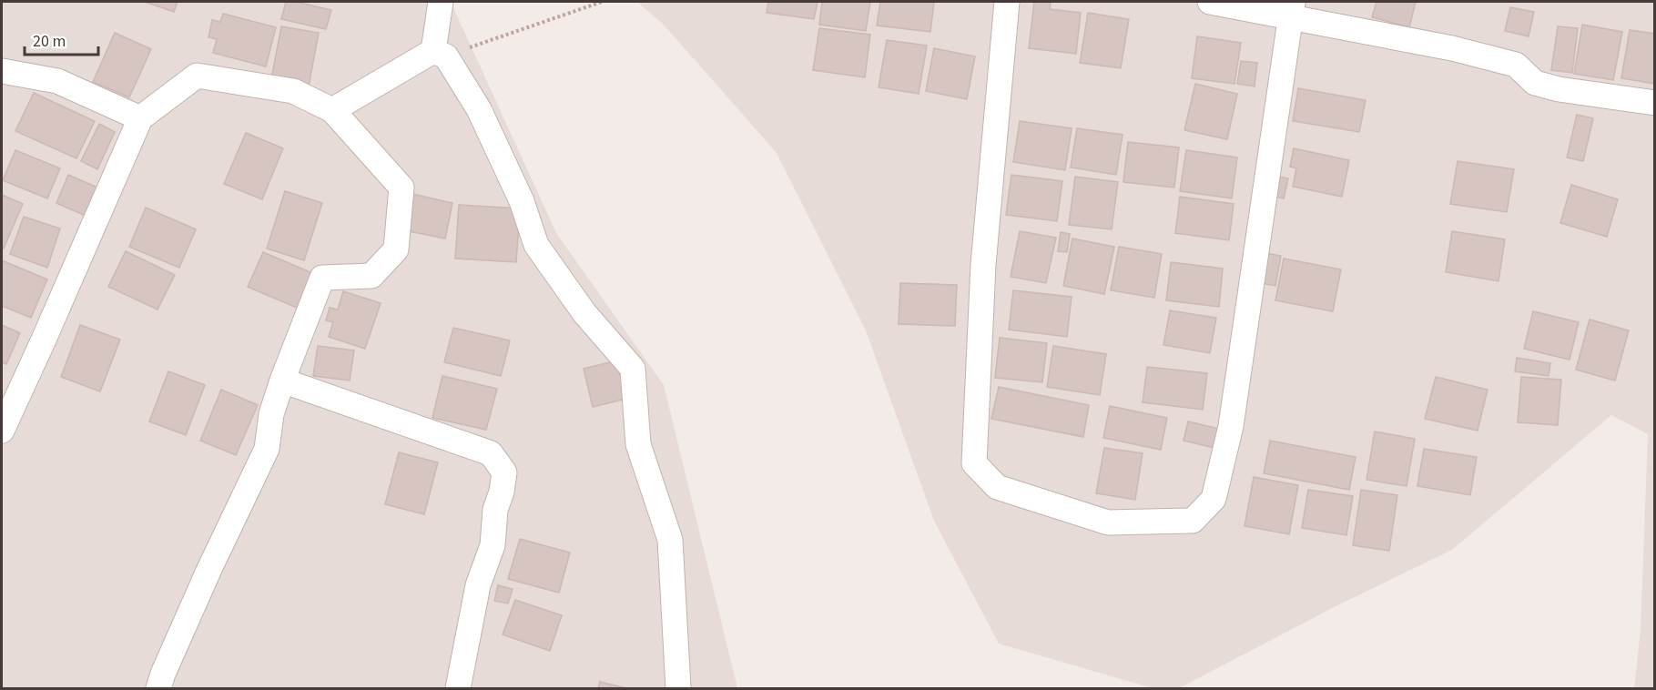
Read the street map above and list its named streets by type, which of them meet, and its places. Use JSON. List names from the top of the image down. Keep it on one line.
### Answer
{"scale_bar":"20 m"}
